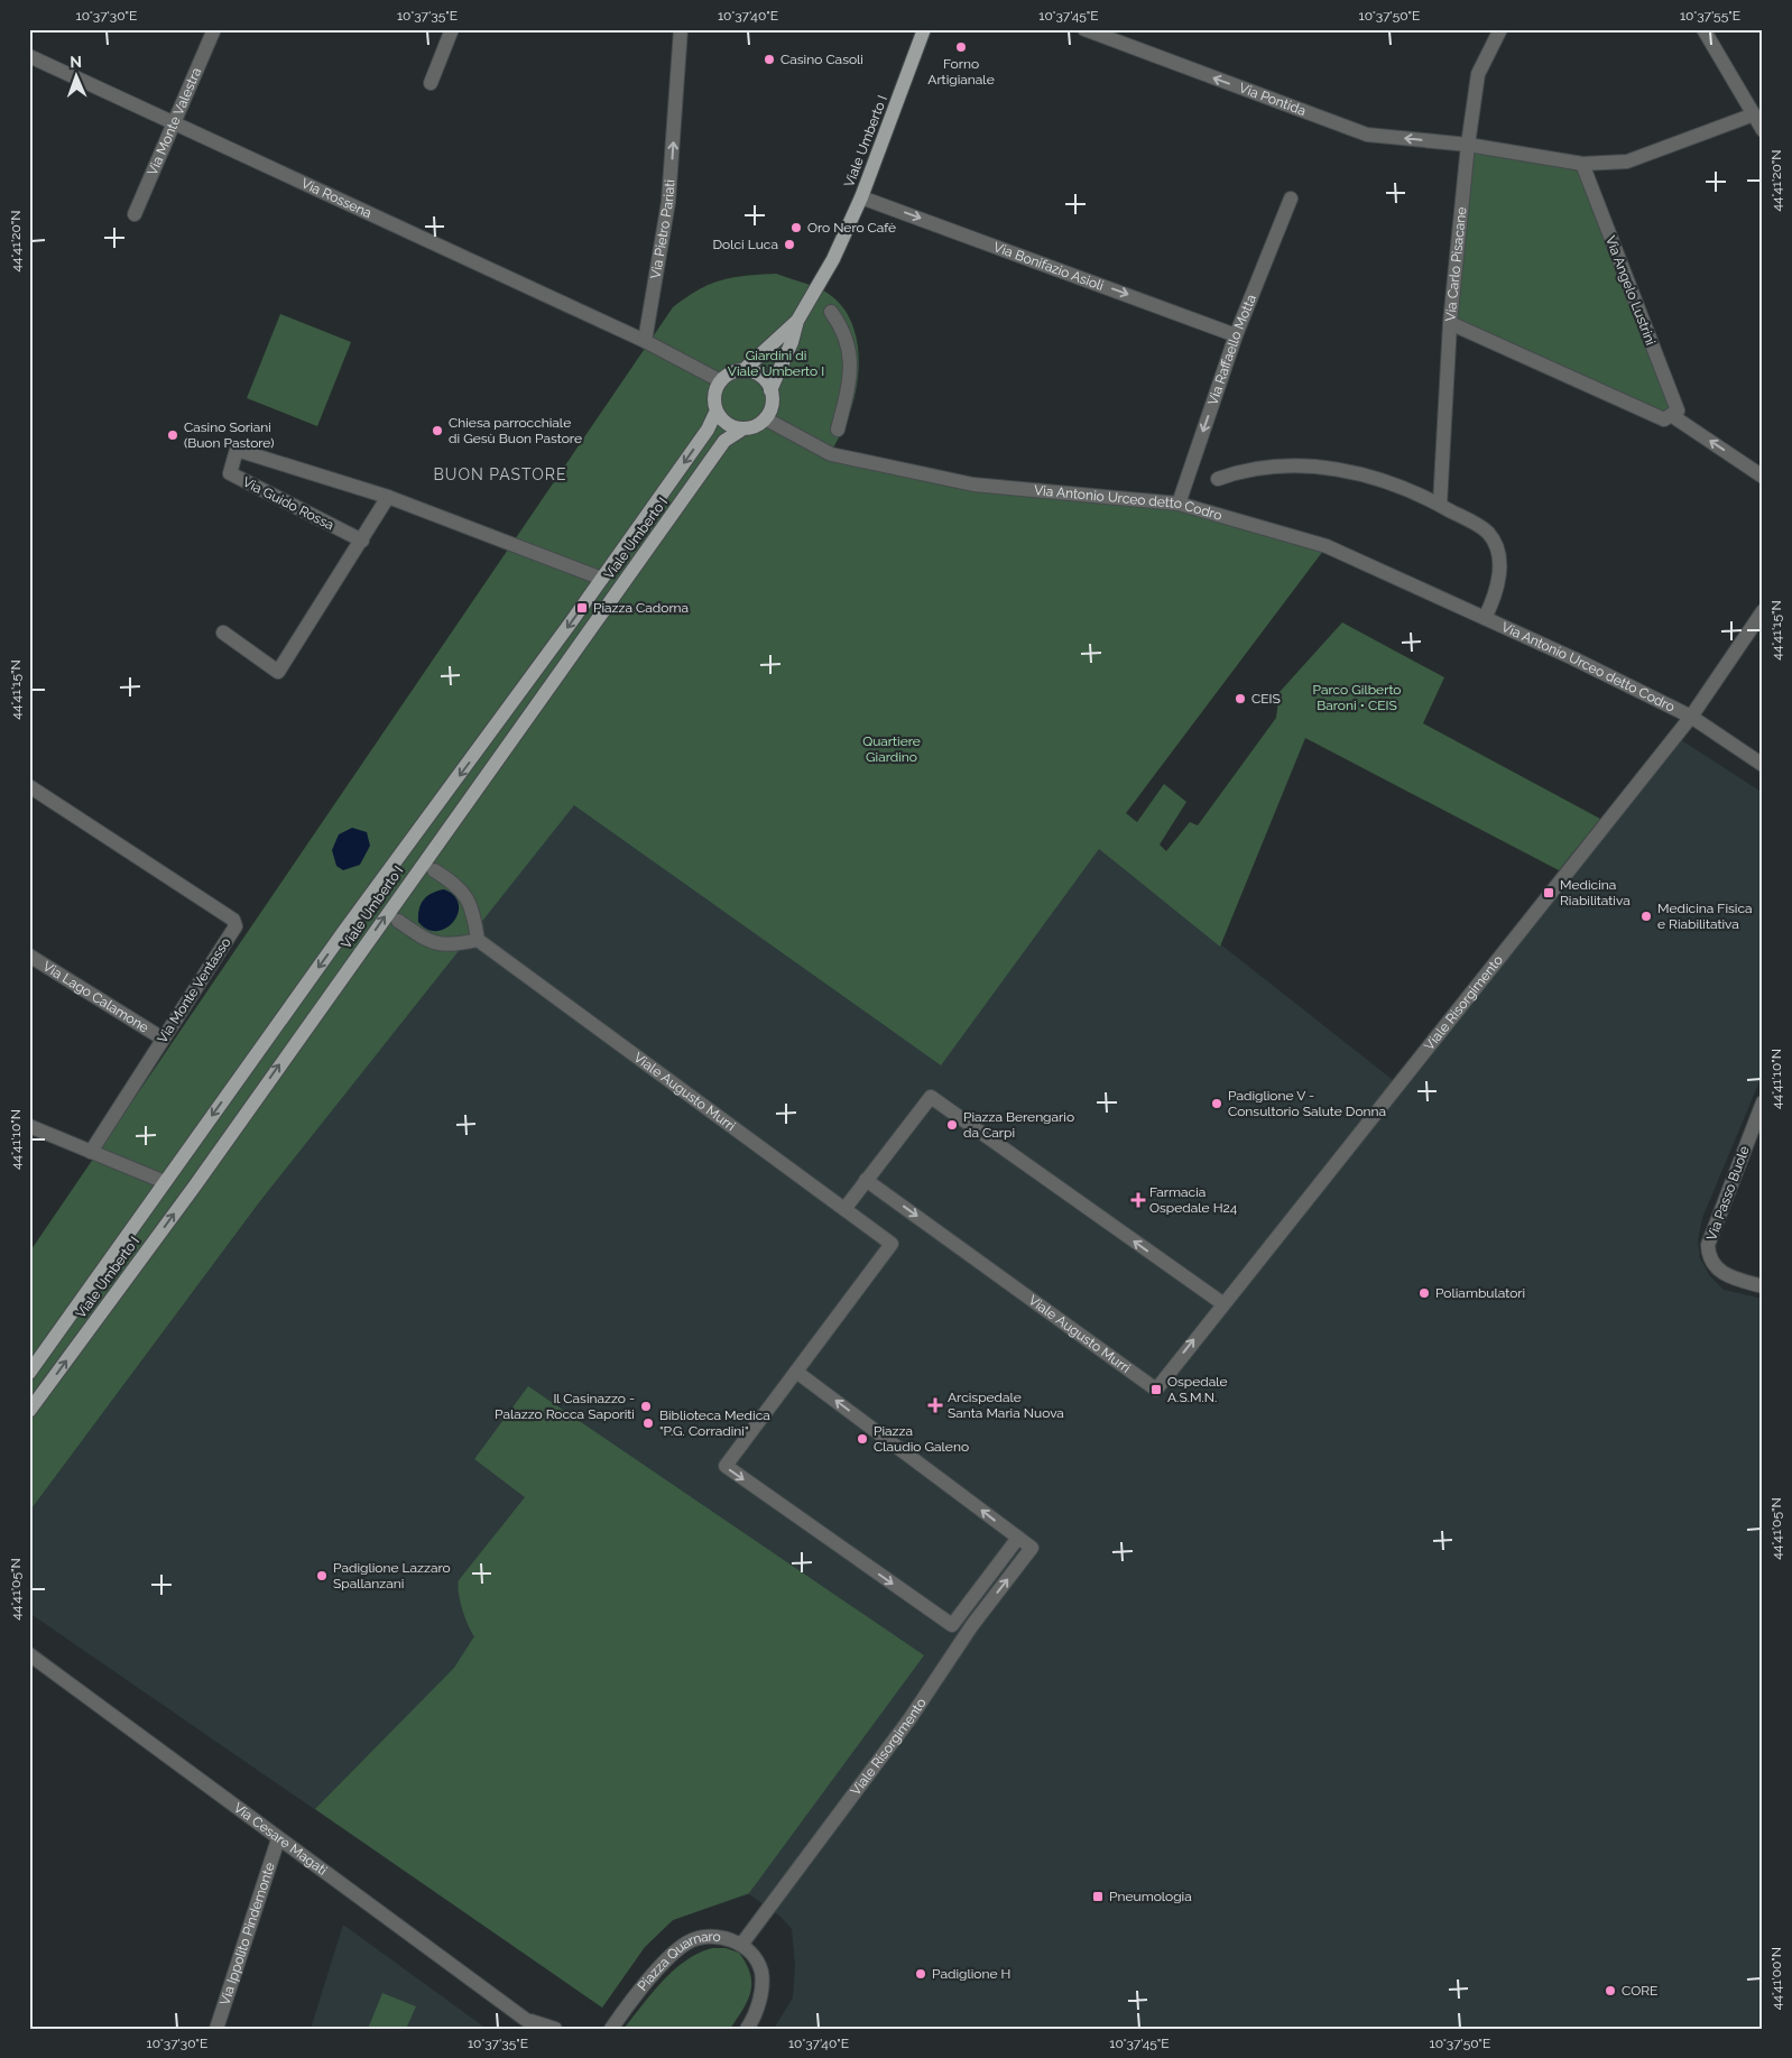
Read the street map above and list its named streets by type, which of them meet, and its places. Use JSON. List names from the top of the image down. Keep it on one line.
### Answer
{"streets":{"main road":["Viale Umberto I"],"street":["Via Pontida","Via Monte Valestra","Via Rossena","Via Pietro Pariati","Via Carlo Pisacane","Via Bonifazio Asioli","Via Angelo Lustrini","Via Raffaello Motta","Via Guido Rossa","Via Antonio Urceo detto Codro","Via Monte Ventasso","Via Lago Calamone","Viale Risorgimento","Viale Augusto Murri","Via Passo Buole","Via Cesare Magati","Via Ippolito Pindemonte","Piazza Quarnaro"]},"crossings":[["Via Pontida","Via Carlo Pisacane"],["Via Monte Valestra","Via Rossena"],["Viale Umberto I","Via Bonifazio Asioli"],["Viale Umberto I","Via Guido Rossa"],["Viale Umberto I","Via Antonio Urceo detto Codro"],["Via Rossena","Via Pietro Pariati"],["Via Carlo Pisacane","Via Antonio Urceo detto Codro"],["Via Bonifazio Asioli","Via Raffaello Motta"],["Via Raffaello Motta","Via Antonio Urceo detto Codro"],["Via Antonio Urceo detto Codro","Viale Risorgimento"],["Via Monte Ventasso","Via Lago Calamone"],["Viale Risorgimento","Viale Augusto Murri"],["Viale Risorgimento","Piazza Quarnaro"],["Via Cesare Magati","Via Ippolito Pindemonte"]],"one_way":["Via Pontida","Via Pietro Pariati","Via Bonifazio Asioli","Via Raffaello Motta"],"districts":["BUON PASTORE"],"parks":["Giardini di Viale Umberto I","Parco Gilberto Baroni • CEIS","Quartiere Giardino"],"places":{"other":["Forno Artigianale","Casino Casoli","Oro Nero Cafè","Dolci Luca","Chiesa parrocchiale di Gesù Buon Pastore","Casino Soriani (Buon Pastore)","CEIS","Medicina Fisica e Riabilitativa","Padiglione V - Consultorio Salute Donna","Piazza Berengario da Carpi","Poliambulatori","Il Casinazzo - Palazzo Rocca Saporiti","Biblioteca Medica \"P.G. Corradini\"","Piazza Claudio Galeno","Padiglione Lazzaro Spallanzani","Padiglione H","CORE"],"transit":["Piazza Cadorna","Medicina Riabilitativa","Ospedale A.S.M.N.","Pneumologia"],"health":["Farmacia Ospedale H24","Arcispedale Santa Maria Nuova"]},"north":"top","coordinates":["10°37'30\"E","10°37'35\"E","10°37'40\"E","10°37'45\"E","10°37'50\"E","10°37'55\"E","44°41'20\"N","44°41'15\"N","44°41'10\"N","44°41'05\"N","44°41'00\"N"]}
